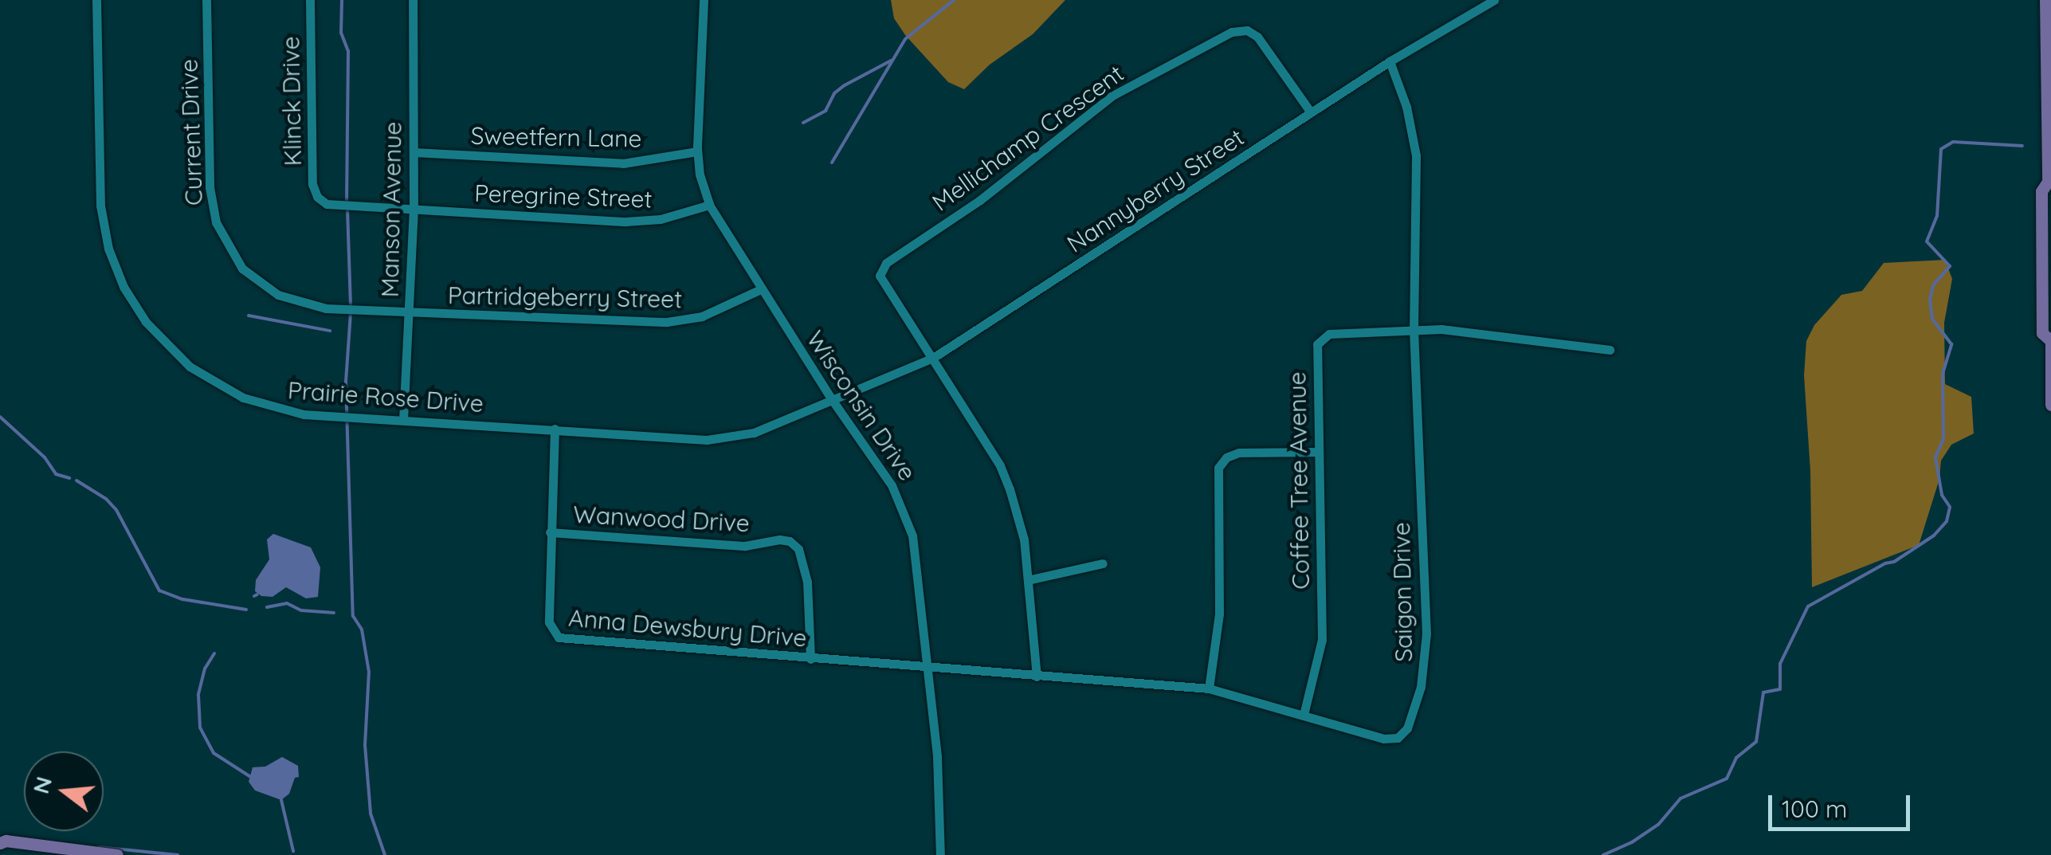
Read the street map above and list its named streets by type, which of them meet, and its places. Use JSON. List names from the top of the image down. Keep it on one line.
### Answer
{"streets":{"street":["Klinck Drive","Current Drive","Sweetfern Lane","Mellichamp Crescent","Nannyberry Street","Peregrine Street","Manson Avenue","Partridgeberry Street","Prairie Rose Drive","Wisconsin Drive","Coffee Tree Avenue","Wanwood Drive","Saigon Drive","Anna Dewsbury Drive"]},"crossings":[["Klinck Drive","Peregrine Street"],["Klinck Drive","Manson Avenue"],["Current Drive","Manson Avenue"],["Current Drive","Partridgeberry Street"],["Sweetfern Lane","Manson Avenue"],["Sweetfern Lane","Wisconsin Drive"],["Mellichamp Crescent","Nannyberry Street"],["Mellichamp Crescent","Saigon Drive"],["Nannyberry Street","Prairie Rose Drive"],["Nannyberry Street","Wisconsin Drive"],["Nannyberry Street","Saigon Drive"],["Peregrine Street","Manson Avenue"],["Peregrine Street","Wisconsin Drive"],["Manson Avenue","Partridgeberry Street"],["Manson Avenue","Prairie Rose Drive"],["Partridgeberry Street","Wisconsin Drive"],["Prairie Rose Drive","Wisconsin Drive"],["Prairie Rose Drive","Anna Dewsbury Drive"],["Wisconsin Drive","Saigon Drive"],["Wisconsin Drive","Anna Dewsbury Drive"],["Coffee Tree Avenue","Saigon Drive"],["Wanwood Drive","Anna Dewsbury Drive"],["Saigon Drive","Anna Dewsbury Drive"]],"scale_bar":"100 m","north":"left"}
